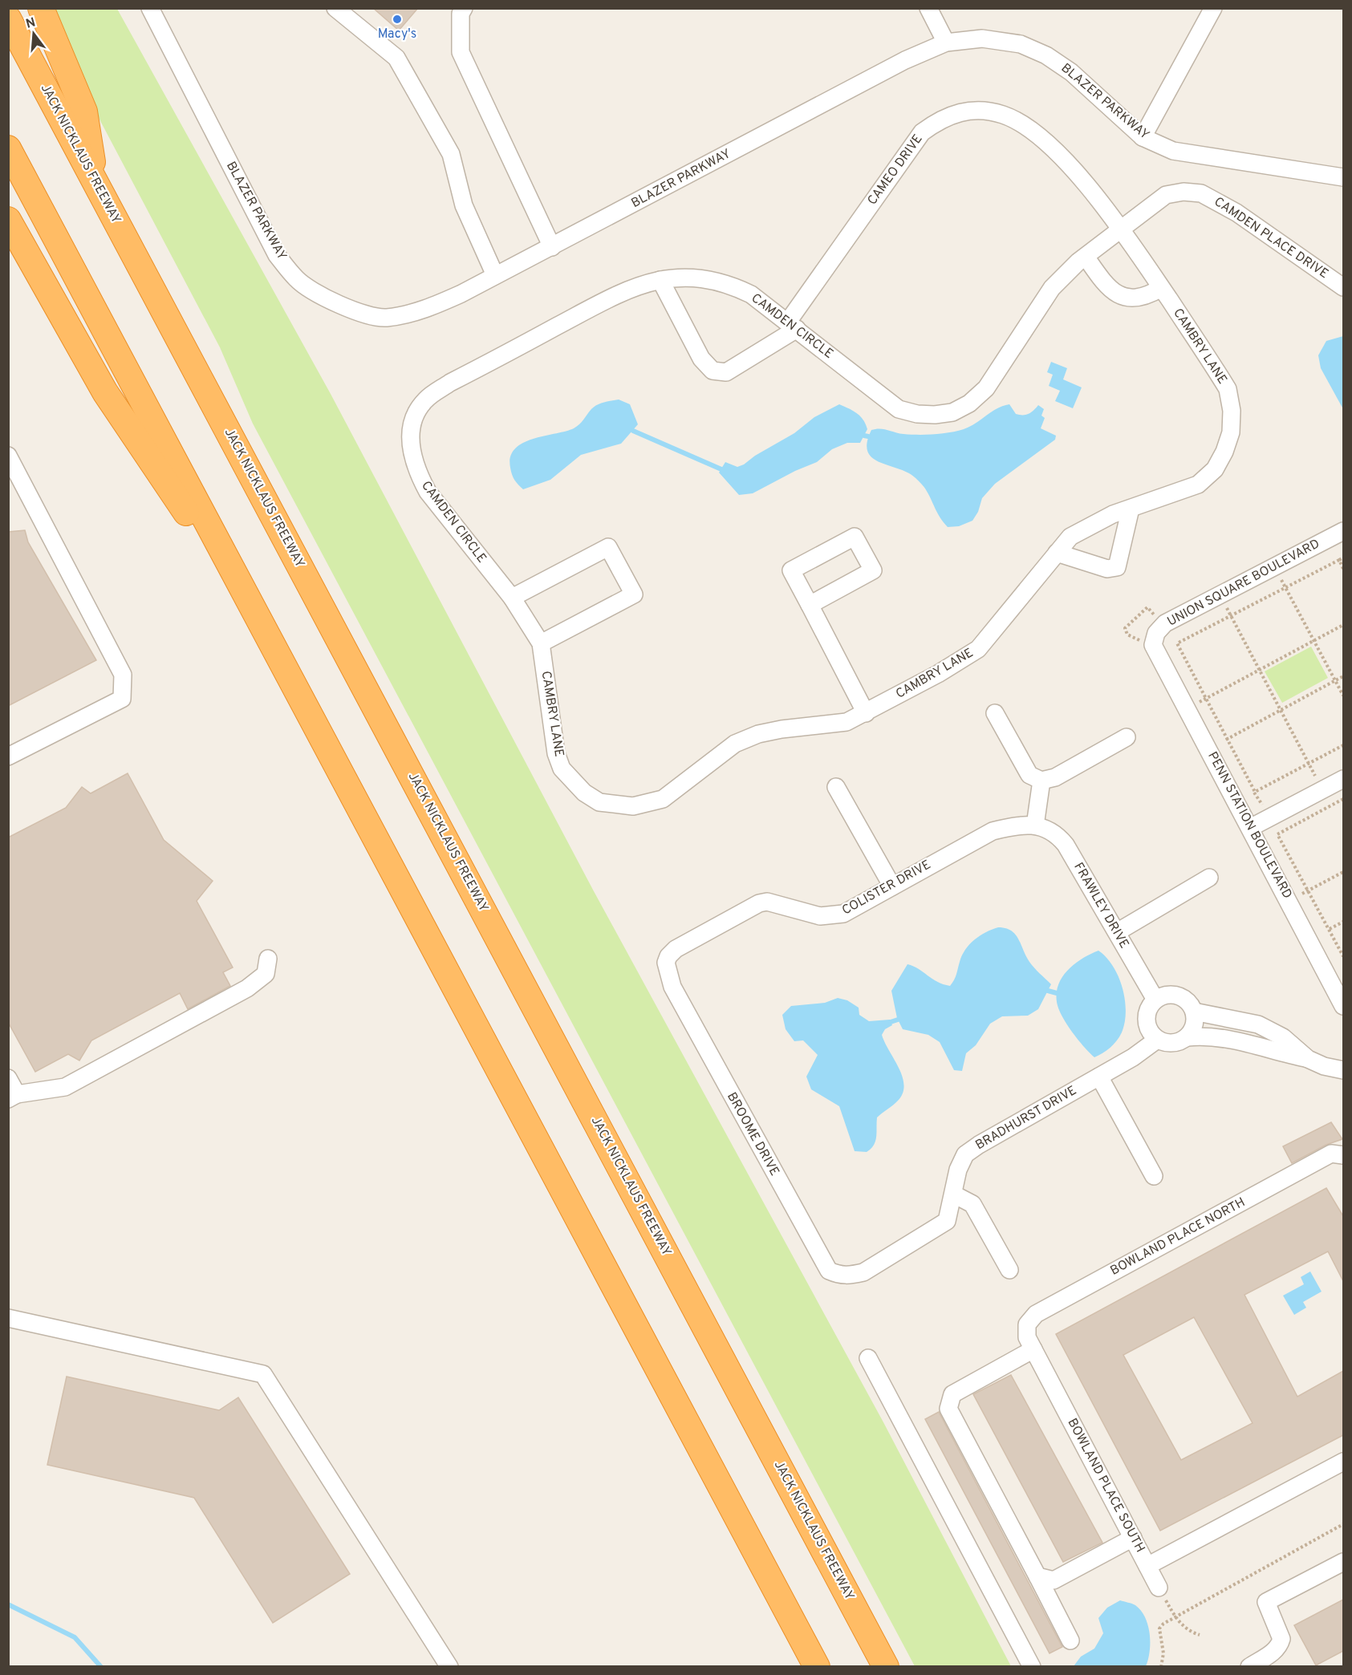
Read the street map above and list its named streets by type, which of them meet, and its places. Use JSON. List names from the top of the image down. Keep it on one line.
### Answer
{"streets":{"highway":["JACK NICKLAUS FREEWAY"],"street":["BLAZER PARKWAY","CAMEO DRIVE","CAMDEN PLACE DRIVE","CAMDEN CIRCLE","CAMBRY LANE","UNION SQUARE BOULEVARD","PENN STATION BOULEVARD","COLISTER DRIVE","FRAWLEY DRIVE","BRADHURST DRIVE","BROOME DRIVE","BOWLAND PLACE NORTH","BOWLAND PLACE SOUTH"]},"crossings":[["CAMEO DRIVE","CAMDEN PLACE DRIVE"],["CAMEO DRIVE","CAMDEN CIRCLE"],["CAMEO DRIVE","CAMBRY LANE"],["CAMDEN PLACE DRIVE","CAMDEN CIRCLE"],["CAMDEN PLACE DRIVE","CAMBRY LANE"],["CAMDEN CIRCLE","CAMBRY LANE"],["UNION SQUARE BOULEVARD","PENN STATION BOULEVARD"],["COLISTER DRIVE","FRAWLEY DRIVE"],["COLISTER DRIVE","BROOME DRIVE"],["FRAWLEY DRIVE","BRADHURST DRIVE"],["BRADHURST DRIVE","BROOME DRIVE"],["BOWLAND PLACE NORTH","BOWLAND PLACE SOUTH"]],"places":["Macy's"],"north":"top"}
